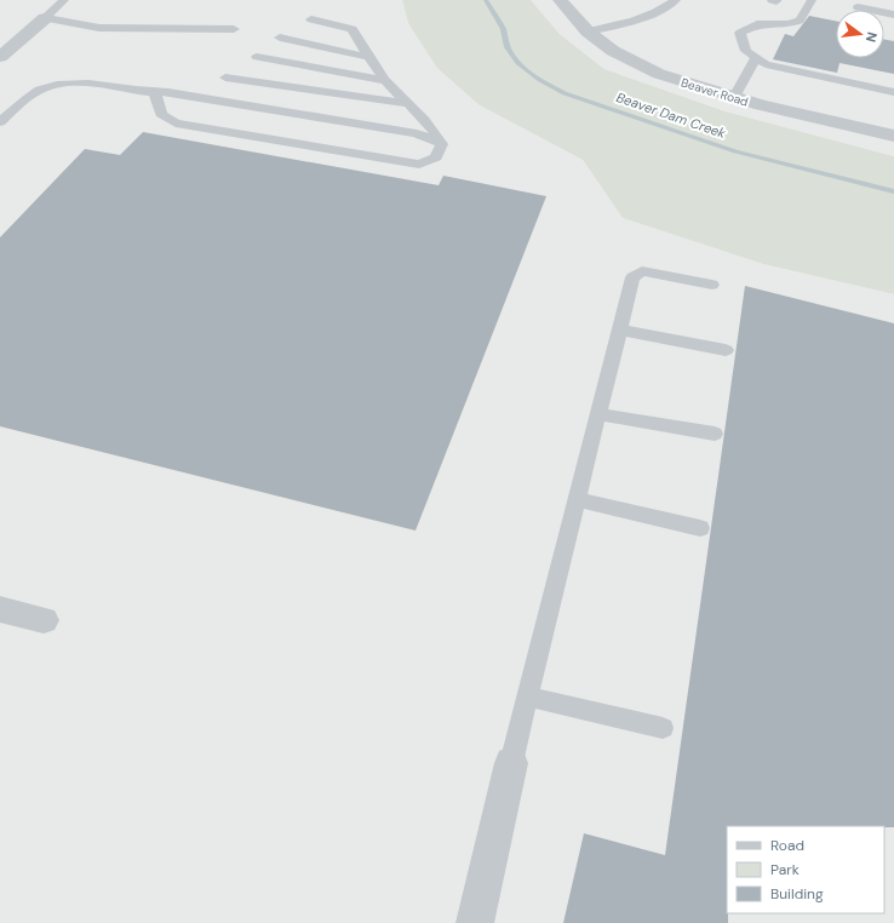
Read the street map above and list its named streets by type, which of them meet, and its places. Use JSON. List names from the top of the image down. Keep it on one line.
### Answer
{"streets":{"street":["Beaver Road"]},"water":["Beaver Dam Creek"],"legend":["Road","Park","Building"],"north":"right"}
